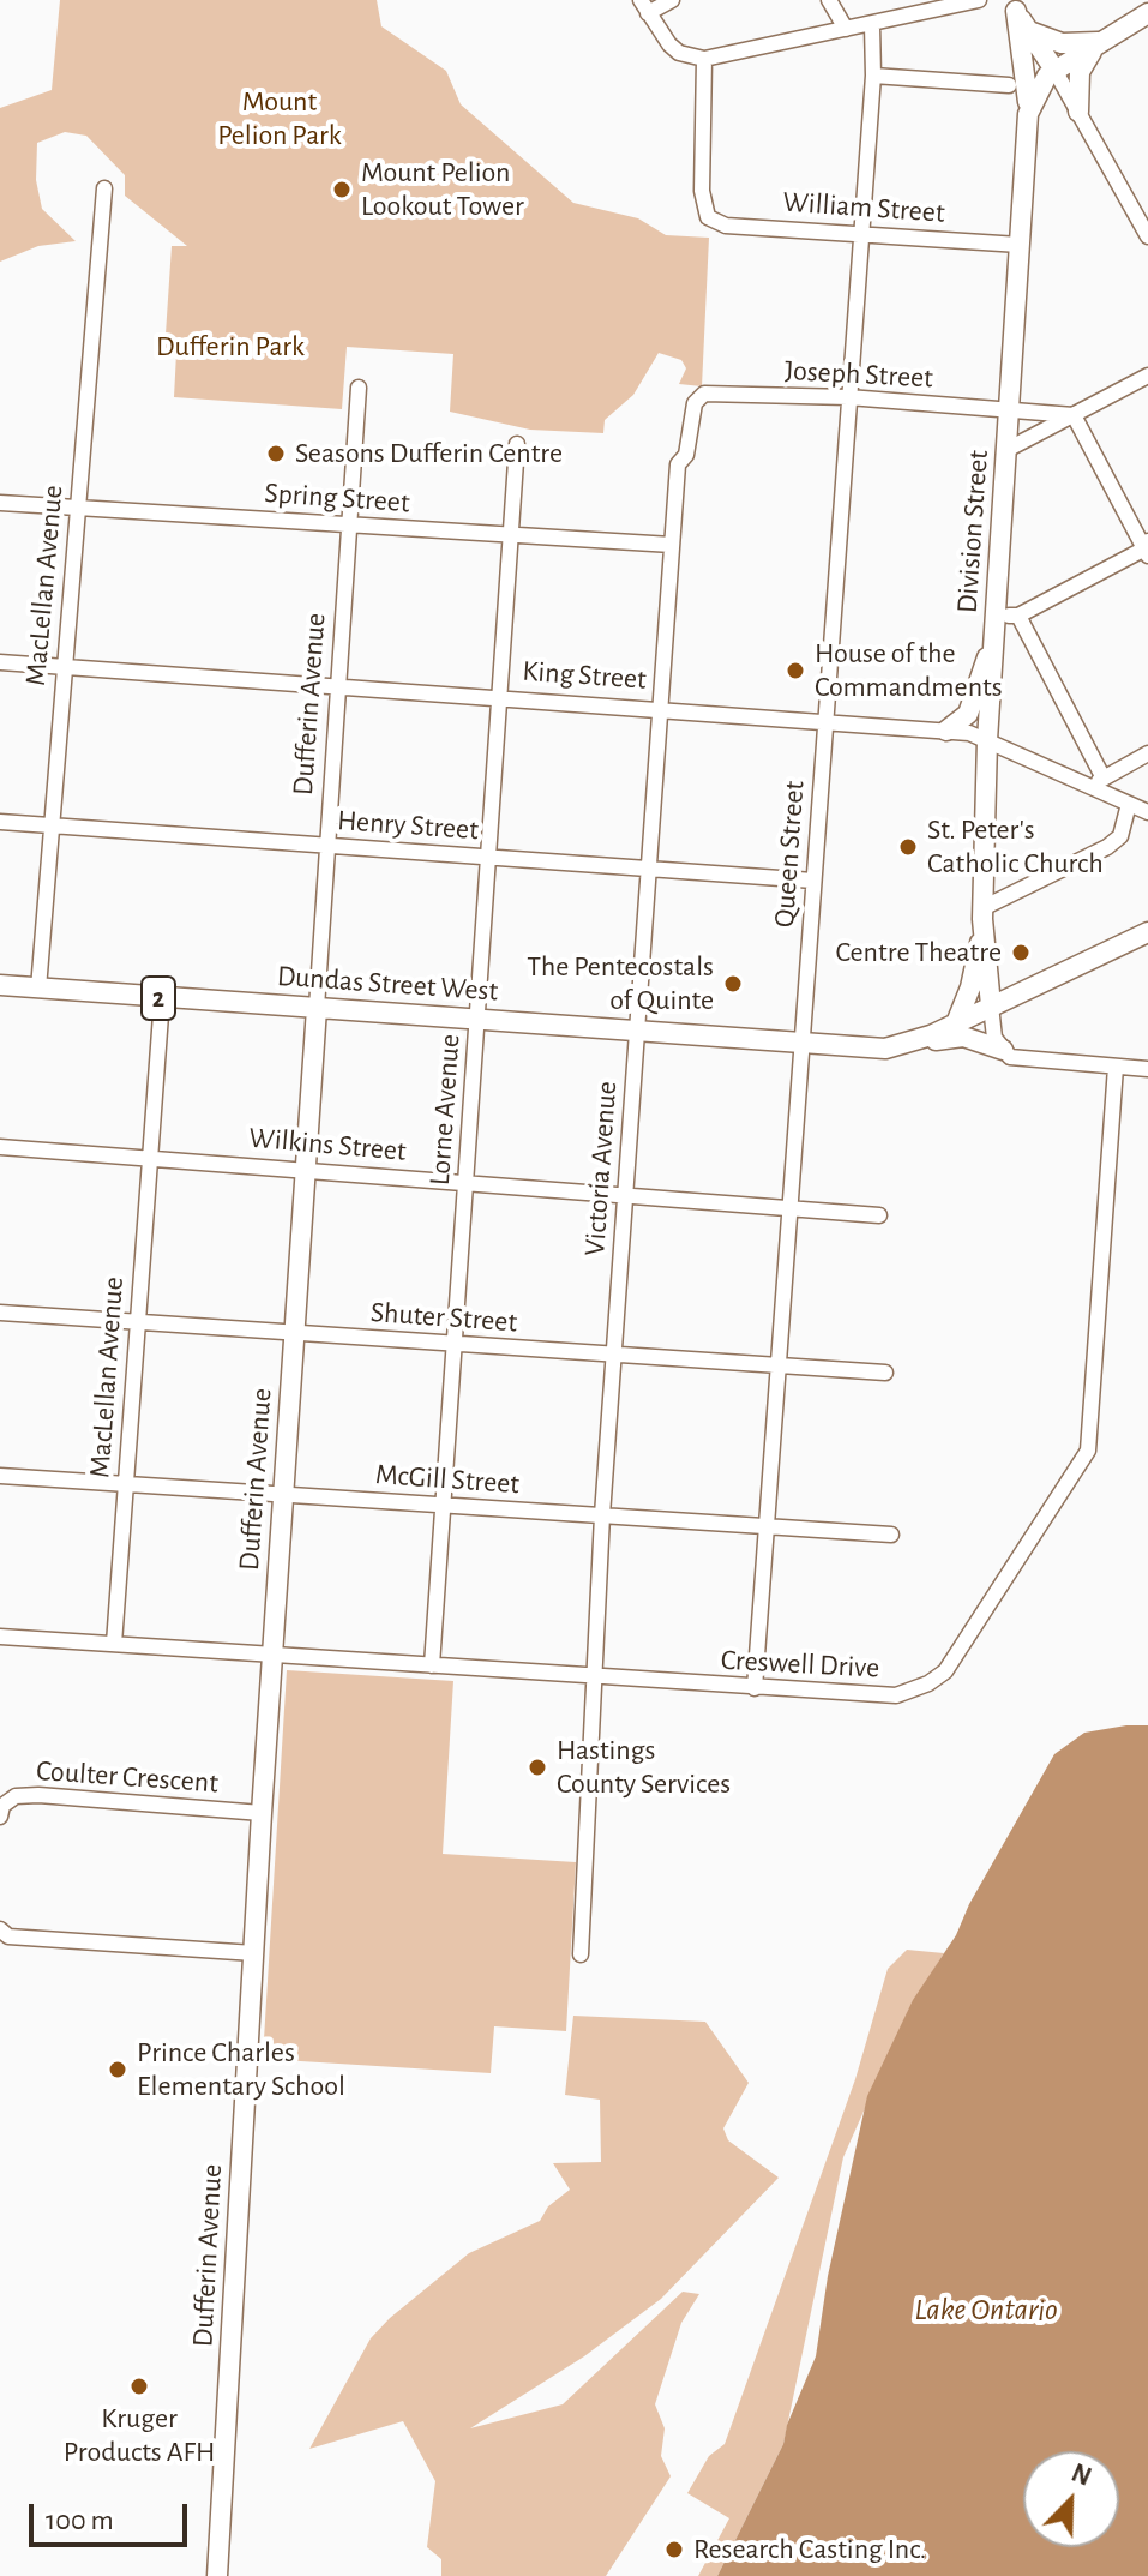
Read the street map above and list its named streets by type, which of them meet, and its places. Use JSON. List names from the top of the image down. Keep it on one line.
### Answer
{"streets":{"main road":["Division Street","Dufferin Avenue","Dundas Street West","2"],"street":["William Street","Joseph Street","Spring Street","MacLellan Avenue","King Street","Henry Street","Queen Street","Lorne Avenue","Wilkins Street","Victoria Avenue","Shuter Street","McGill Street","Creswell Drive","Coulter Crescent"]},"crossings":[["William Street","Division Street"],["William Street","Queen Street"],["Joseph Street","Division Street"],["Joseph Street","Queen Street"],["Joseph Street","Victoria Avenue"],["Spring Street","MacLellan Avenue"],["Spring Street","Dufferin Avenue"],["Spring Street","Lorne Avenue"],["Spring Street","Victoria Avenue"],["Division Street","King Street"],["Division Street","Dundas Street West"],["MacLellan Avenue","King Street"],["MacLellan Avenue","Henry Street"],["MacLellan Avenue","Dundas Street West"],["MacLellan Avenue","Wilkins Street"],["MacLellan Avenue","Shuter Street"],["MacLellan Avenue","McGill Street"],["MacLellan Avenue","Creswell Drive"],["King Street","Dufferin Avenue"],["King Street","Queen Street"],["King Street","Lorne Avenue"],["King Street","Victoria Avenue"],["Dufferin Avenue","Henry Street"],["Dufferin Avenue","Dundas Street West"],["Dufferin Avenue","Wilkins Street"],["Dufferin Avenue","Shuter Street"],["Dufferin Avenue","McGill Street"],["Dufferin Avenue","Creswell Drive"],["Dufferin Avenue","Coulter Crescent"],["Henry Street","Queen Street"],["Henry Street","Lorne Avenue"],["Henry Street","Victoria Avenue"],["Queen Street","Dundas Street West"],["Queen Street","Wilkins Street"],["Queen Street","Shuter Street"],["Queen Street","McGill Street"],["Queen Street","Creswell Drive"],["Dundas Street West","Lorne Avenue"],["Dundas Street West","Victoria Avenue"],["Lorne Avenue","Wilkins Street"],["Lorne Avenue","Shuter Street"],["Lorne Avenue","McGill Street"],["Lorne Avenue","Creswell Drive"],["Wilkins Street","Victoria Avenue"],["Victoria Avenue","Shuter Street"],["Victoria Avenue","McGill Street"],["Victoria Avenue","Creswell Drive"]],"water":["Lake Ontario"],"parks":["Mount Pelion Park","Dufferin Park"],"places":["Mount Pelion Lookout Tower","Seasons Dufferin Centre","House of the Commandments","St. Peter's Catholic Church","Centre Theatre","The Pentecostals of Quinte","Hastings County Services","Prince Charles Elementary School","Kruger Products AFH","Research Casting Inc."],"scale_bar":"100 m","north":"top right"}
